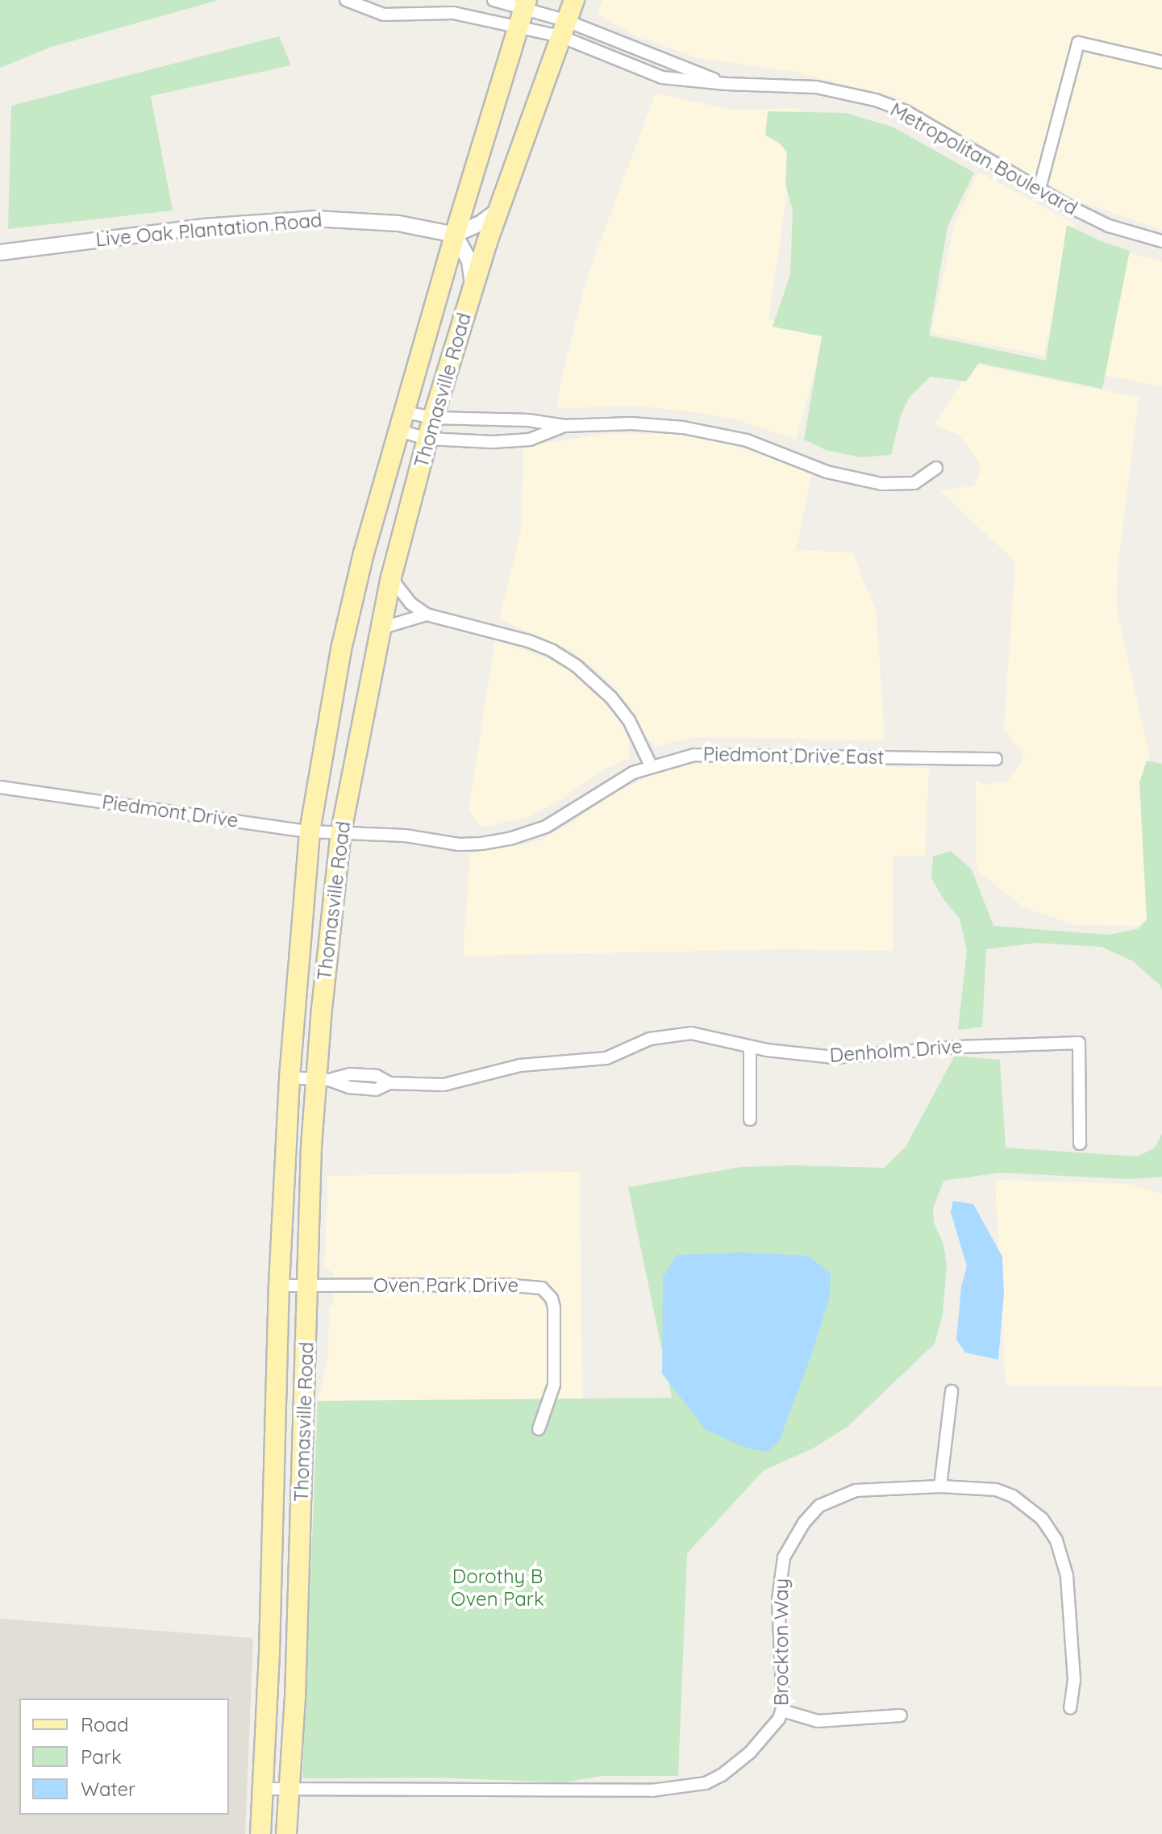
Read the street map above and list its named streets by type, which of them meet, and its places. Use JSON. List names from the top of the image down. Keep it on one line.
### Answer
{"streets":{"main road":["Thomasville Road"],"street":["Metropolitan Boulevard","Live Oak Plantation Road","Piedmont Drive East","Piedmont Drive","Denholm Drive","Oven Park Drive","Brockton Way"]},"crossings":[["Metropolitan Boulevard","Thomasville Road"],["Live Oak Plantation Road","Thomasville Road"],["Thomasville Road","Piedmont Drive East"],["Thomasville Road","Piedmont Drive"],["Thomasville Road","Denholm Drive"],["Thomasville Road","Oven Park Drive"],["Thomasville Road","Brockton Way"],["Piedmont Drive East","Piedmont Drive"]],"parks":["Dorothy B Oven Park"],"legend":["Road","Park","Water"]}
